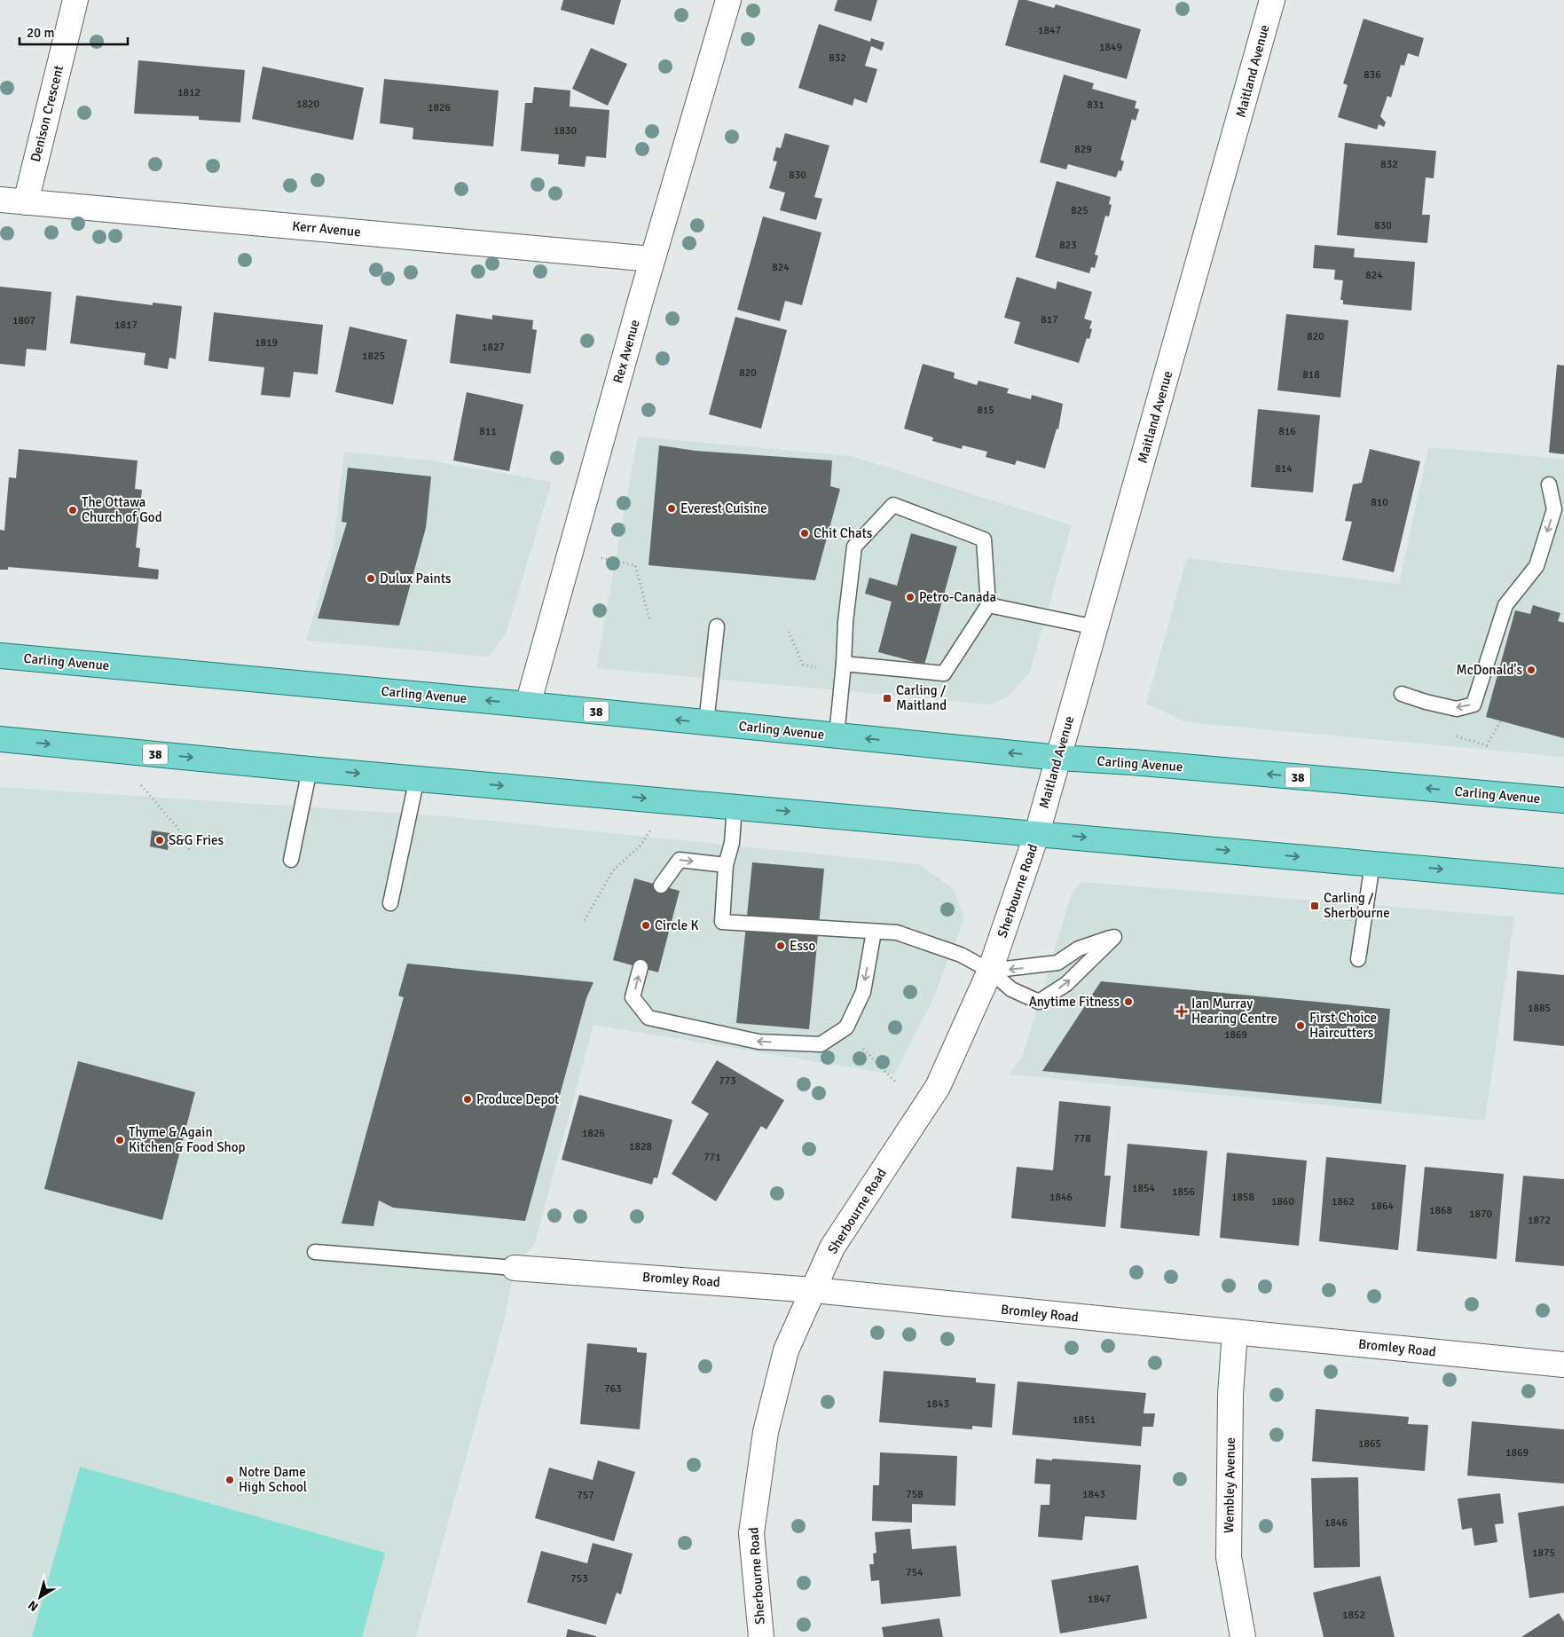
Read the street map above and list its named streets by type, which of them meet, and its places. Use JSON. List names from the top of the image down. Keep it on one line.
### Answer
{"streets":{"main road":["Carling Avenue","38"],"street":["Maitland Avenue","Denison Crescent","Kerr Avenue","Rex Avenue","Sherbourne Road","Bromley Road","Wembley Avenue"]},"crossings":[["Maitland Avenue","Carling Avenue"],["Maitland Avenue","38"],["Maitland Avenue","Sherbourne Road"],["Denison Crescent","Kerr Avenue"],["Kerr Avenue","Rex Avenue"],["Rex Avenue","Carling Avenue"],["38","Sherbourne Road"],["Sherbourne Road","Bromley Road"],["Bromley Road","Wembley Avenue"]],"places":{"other":["Everest Cuisine","The Ottawa Church of God","Chit Chats","Dulux Paints","Petro-Canada","McDonald's","S&G Fries","Circle K","Esso","Anytime Fitness","First Choice Haircutters","Produce Depot","Thyme & Again Kitchen & Food Shop","Notre Dame High School"],"transit":["Carling / Maitland","Carling / Sherbourne"],"health":["Ian Murray Hearing Centre"]},"house_numbers":["1847","1849","832","836","1812","1820","831","1826","1830","829","832","830","825","830","823","824","824","817","1807","1817","820","1819","1827","1825","820","818","815","811","816","814","810","1885","1869","773","1826","778","1828","771","1854","1856","1846","1858","1860","1862","1864","1868","1870","1872","763","1843","1851","1865","1869","758","1843","757","1846","1875","754","753","1847","1852"],"scale_bar":"20 m","north":"bottom left"}
